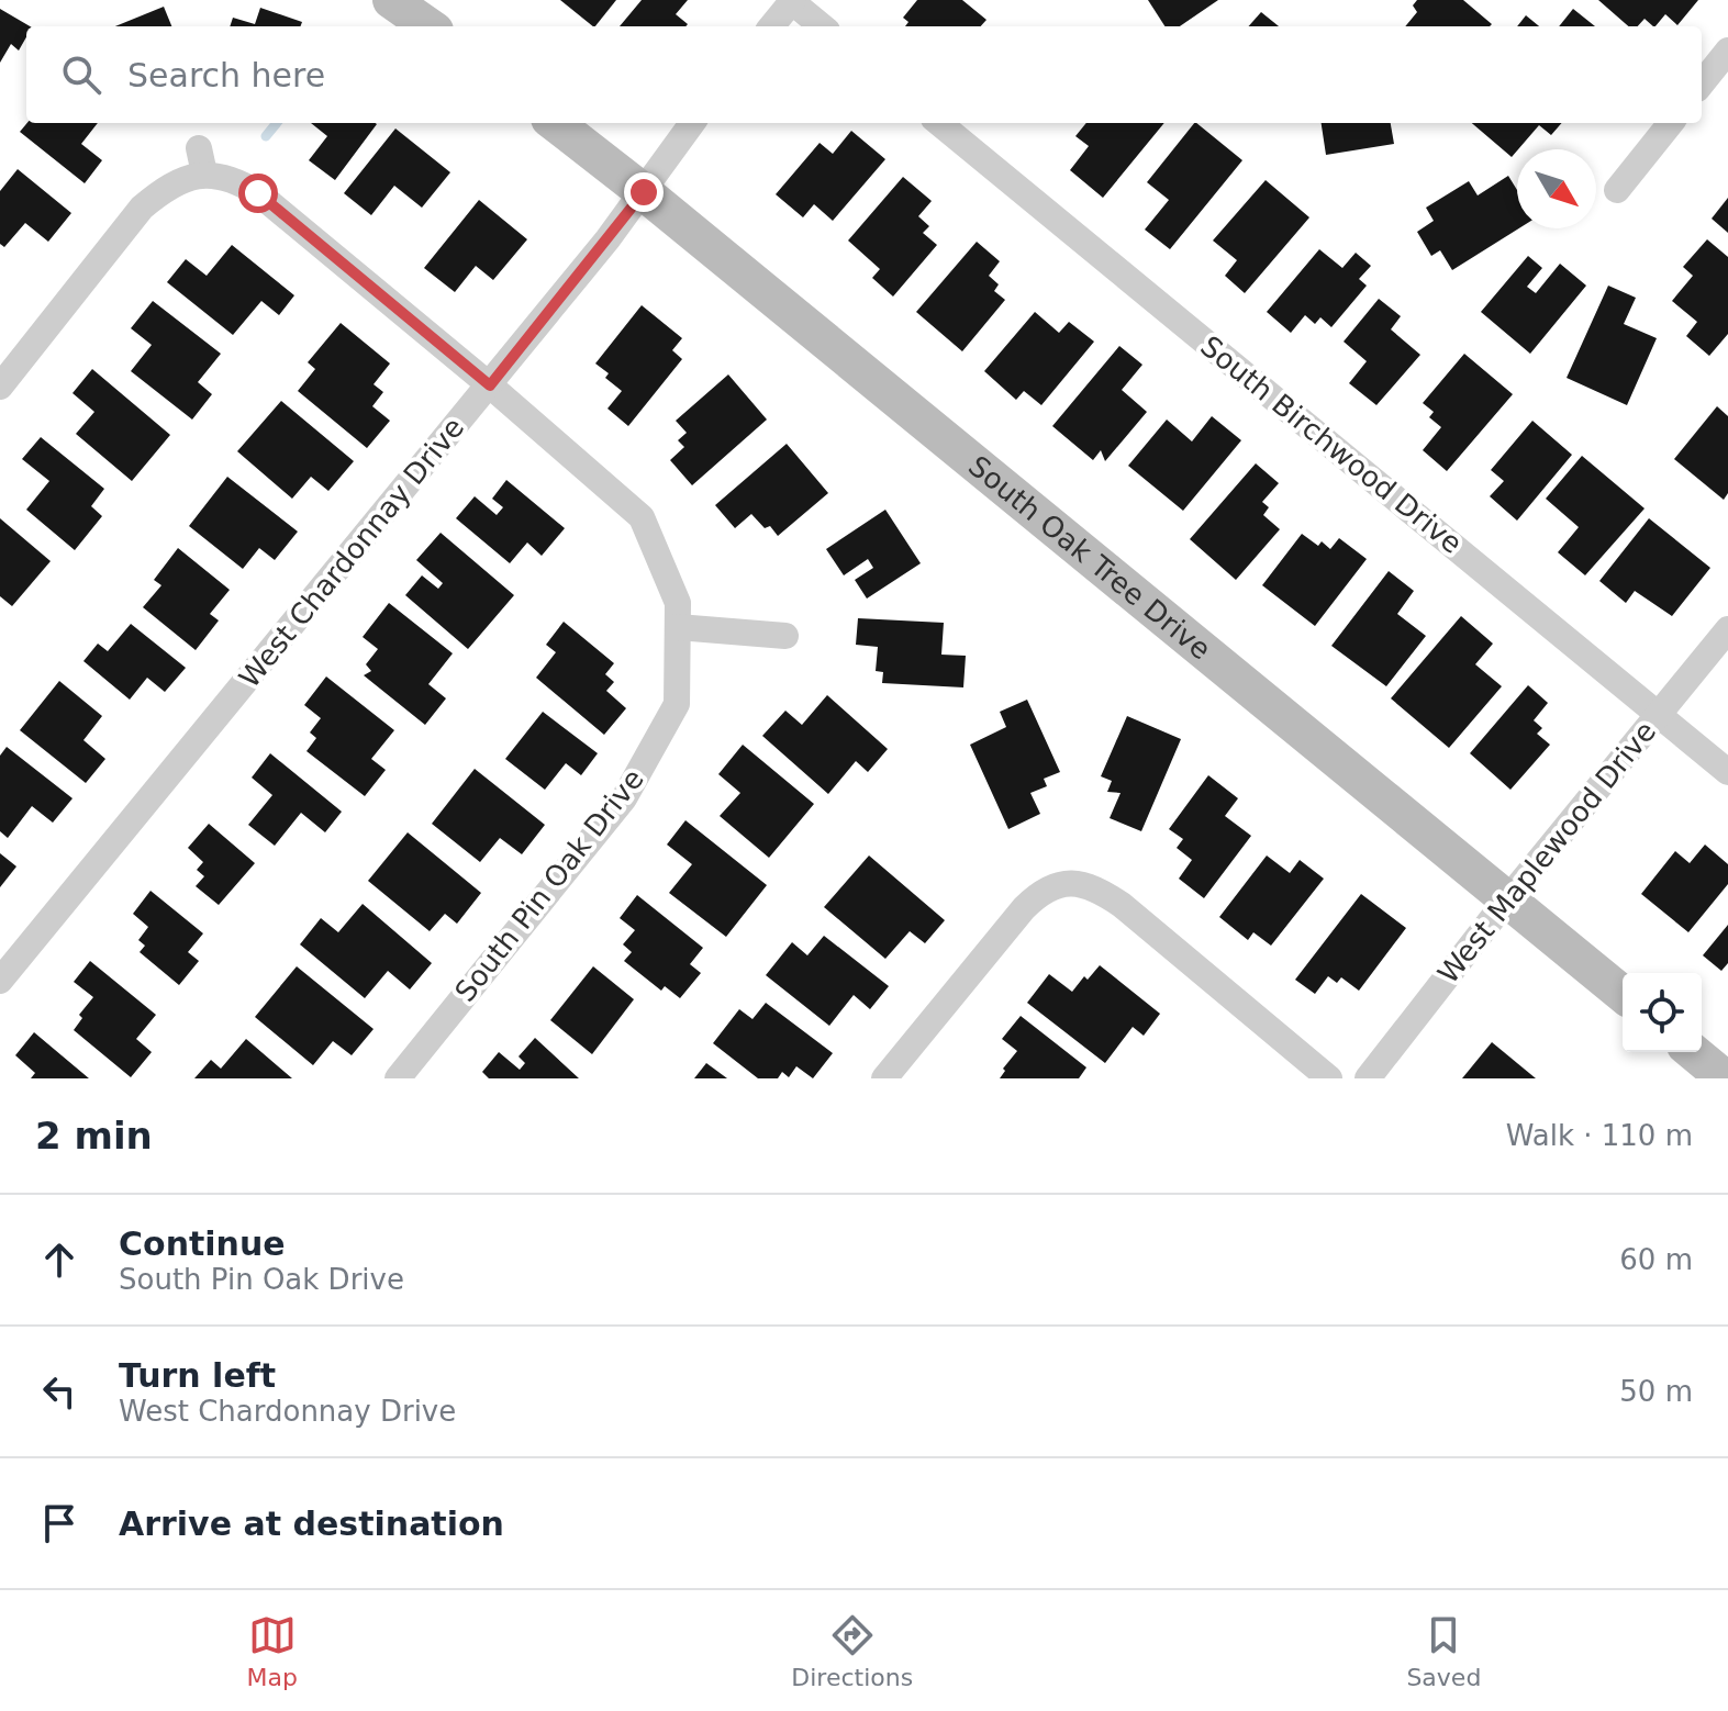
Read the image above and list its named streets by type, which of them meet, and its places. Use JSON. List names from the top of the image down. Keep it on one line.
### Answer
{"streets":{"street":["South Birchwood Drive","West Chardonnay Drive","South Oak Tree Drive","West Maplewood Drive","South Pin Oak Drive"]},"crossings":[["South Birchwood Drive","West Maplewood Drive"],["West Chardonnay Drive","South Oak Tree Drive"],["West Chardonnay Drive","South Pin Oak Drive"],["South Oak Tree Drive","West Maplewood Drive"]],"north":"bottom right","page":{"search":"Search here","heading":["2 min","Walk · 110 m"],"list":[["Continue","South Pin Oak Drive","60 m"],["Turn left","West Chardonnay Drive","50 m"],"Arrive at destination"],"nav":["Map","Directions","Saved"]}}
